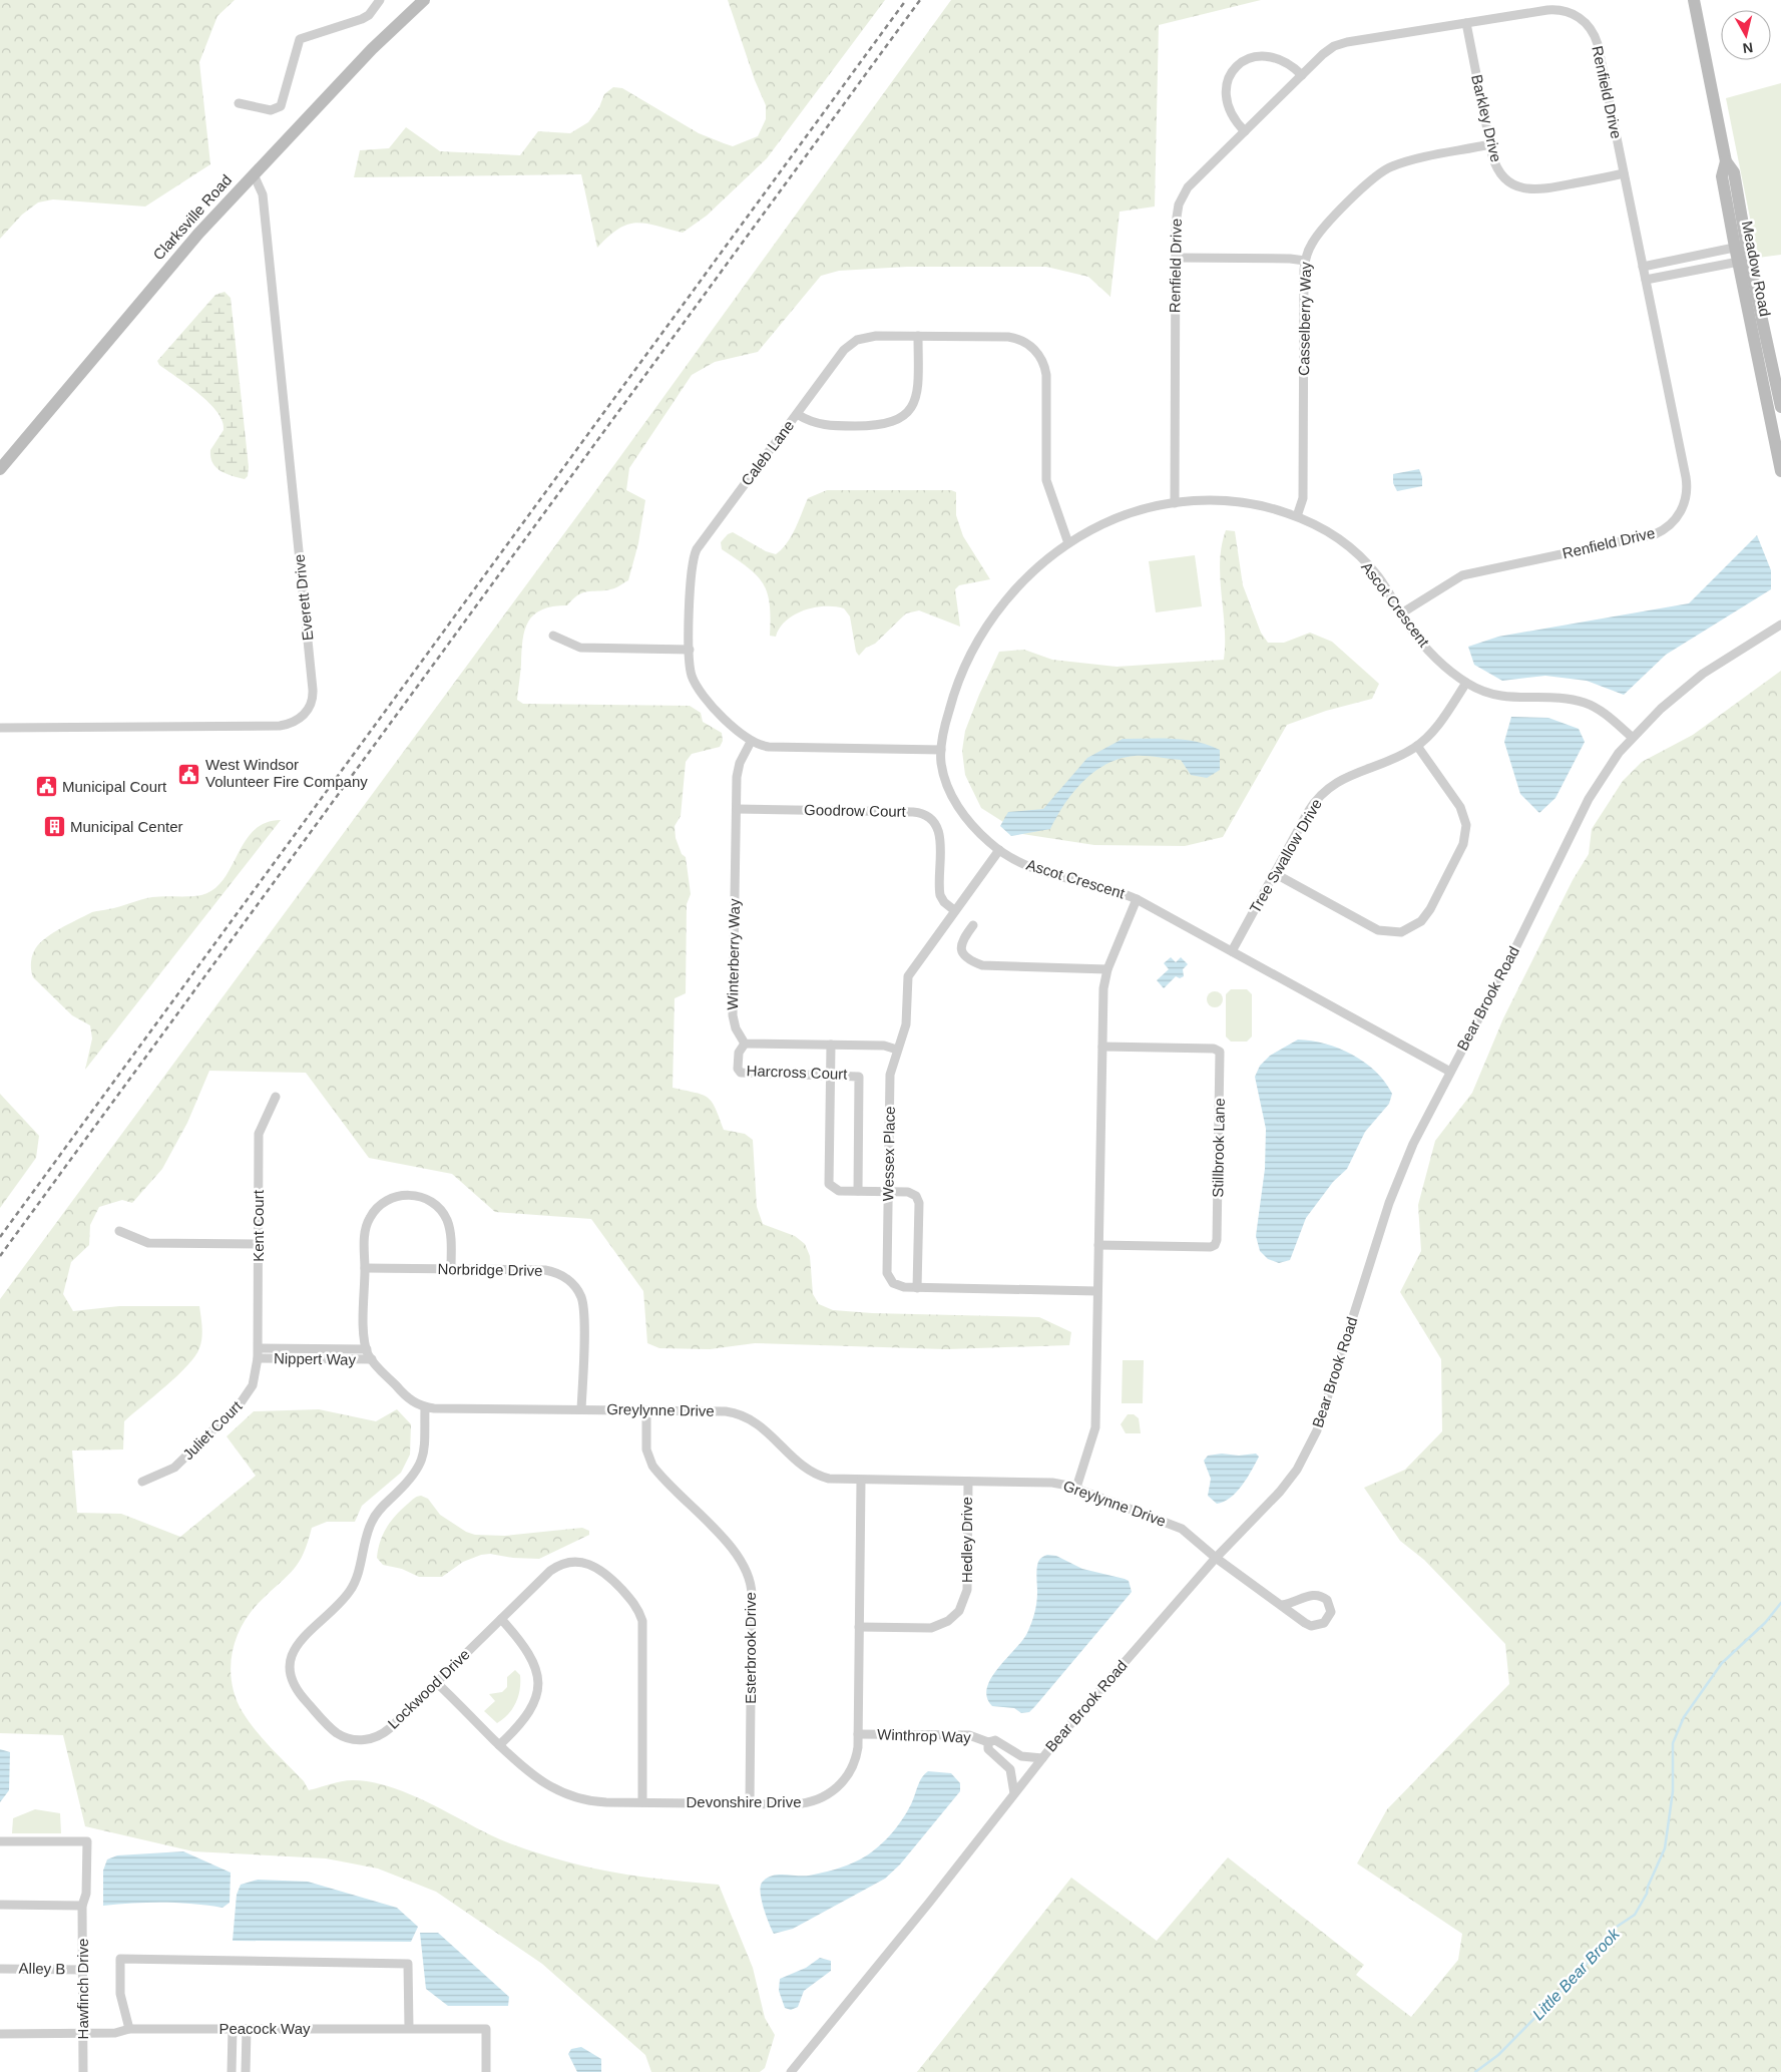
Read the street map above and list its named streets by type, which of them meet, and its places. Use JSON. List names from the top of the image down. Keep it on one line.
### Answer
{"streets":{"street":["Renfield Drive","Barkley Drive","Clarksville Road","Meadow Road","Casselberry Way","Caleb Lane","Everett Drive","Ascot Crescent","Goodrow Court","Tree Swallow Drive","Winterberry Way","Bear Brook Road","Harcross Court","Stillbrook Lane","Wessex Place","Kent Court","Norbridge Drive","Nippert Way","Greylynne Drive","Juliet Court","Hedley Drive","Esterbrook Drive","Lockwood Drive","Winthrop Way","Devonshire Drive","Alley B","Hawfinch Drive","Peacock Way"]},"crossings":[["Renfield Drive","Barkley Drive"],["Renfield Drive","Ascot Crescent"],["Barkley Drive","Casselberry Way"],["Clarksville Road","Everett Drive"],["Casselberry Way","Ascot Crescent"],["Caleb Lane","Ascot Crescent"],["Caleb Lane","Winterberry Way"],["Ascot Crescent","Tree Swallow Drive"],["Ascot Crescent","Bear Brook Road"],["Ascot Crescent","Wessex Place"],["Goodrow Court","Winterberry Way"],["Goodrow Court","Wessex Place"],["Winterberry Way","Harcross Court"],["Bear Brook Road","Greylynne Drive"],["Bear Brook Road","Winthrop Way"],["Kent Court","Nippert Way"],["Kent Court","Juliet Court"],["Norbridge Drive","Greylynne Drive"],["Nippert Way","Greylynne Drive"],["Nippert Way","Juliet Court"],["Greylynne Drive","Hedley Drive"],["Greylynne Drive","Esterbrook Drive"],["Greylynne Drive","Lockwood Drive"],["Greylynne Drive","Devonshire Drive"],["Hedley Drive","Devonshire Drive"],["Esterbrook Drive","Devonshire Drive"],["Lockwood Drive","Devonshire Drive"],["Winthrop Way","Devonshire Drive"],["Alley B","Hawfinch Drive"],["Hawfinch Drive","Peacock Way"]],"water":["Little Bear Brook"],"places":{"public building":["West Windsor Volunteer Fire Company","Municipal Court"],"building":["Municipal Center"]},"north":"bottom"}
